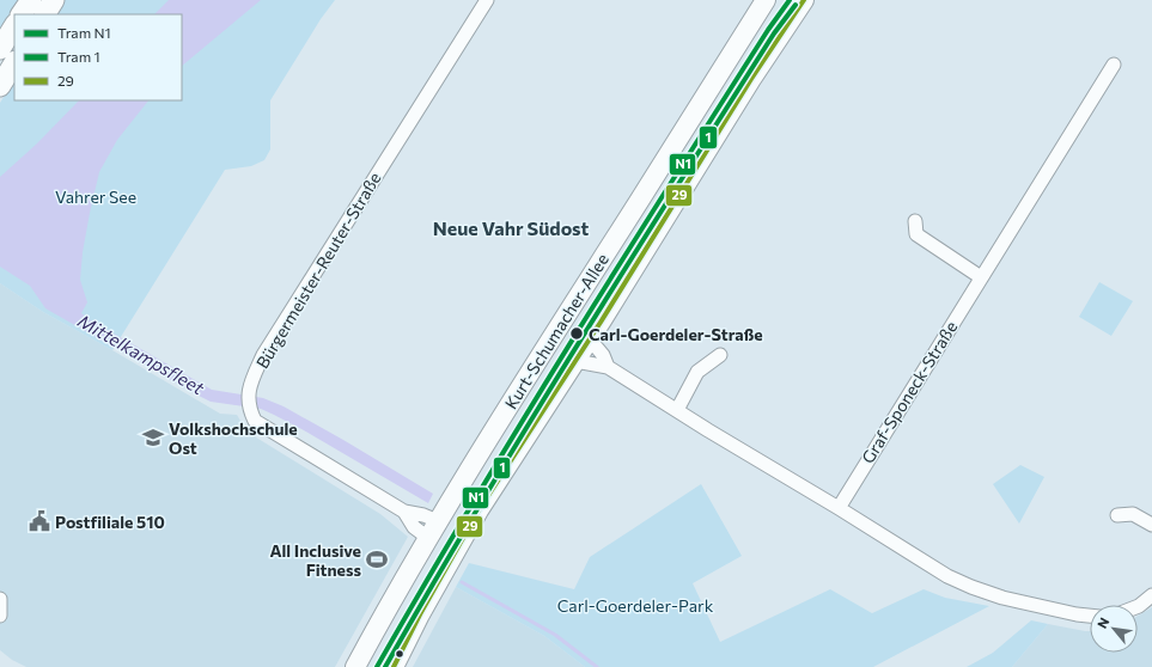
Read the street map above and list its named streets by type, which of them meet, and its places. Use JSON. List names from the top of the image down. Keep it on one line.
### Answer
{"streets":{"street":["Bürgermeister-Reuter-Straße","Kurt-Schumacher-Allee","Graf-Sponeck-Straße"]},"crossings":[["Bürgermeister-Reuter-Straße","Kurt-Schumacher-Allee"]],"districts":["Neue Vahr Südost"],"water":["Mittelkampsfleet"],"parks":["Vahrer See","Carl-Goerdeler-Park"],"places":{"other":["Carl-Goerdeler-Straße"],"school or university":["Volkshochschule Ost"],"public building":["Postfiliale 510"],"sports":["All Inclusive Fitness"]},"lines":["tram line N1","transit line 29","tram line 1"],"legend":["Tram N1","Tram 1","29"],"north":"top left"}
